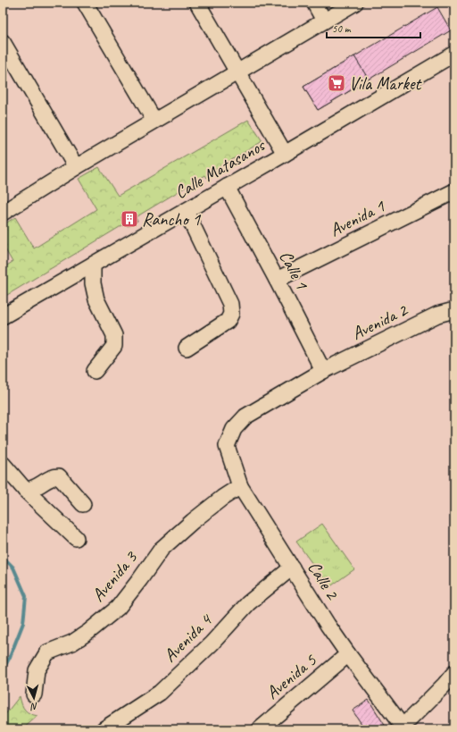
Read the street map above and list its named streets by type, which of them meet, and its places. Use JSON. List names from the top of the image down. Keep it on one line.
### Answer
{"streets":{"street":["Calle Matasanos","Avenida 1","Calle 1","Avenida 2","Avenida 3","Calle 2","Avenida 4","Avenida 5"]},"crossings":[["Calle Matasanos","Calle 1"],["Avenida 1","Calle 1"],["Calle 1","Avenida 2"],["Avenida 2","Calle 2"],["Avenida 3","Calle 2"],["Calle 2","Avenida 4"],["Calle 2","Avenida 5"]],"places":{"supermarket":["Vila Market"],"building":["Rancho 1"]},"scale_bar":"50 m","north":"bottom"}
